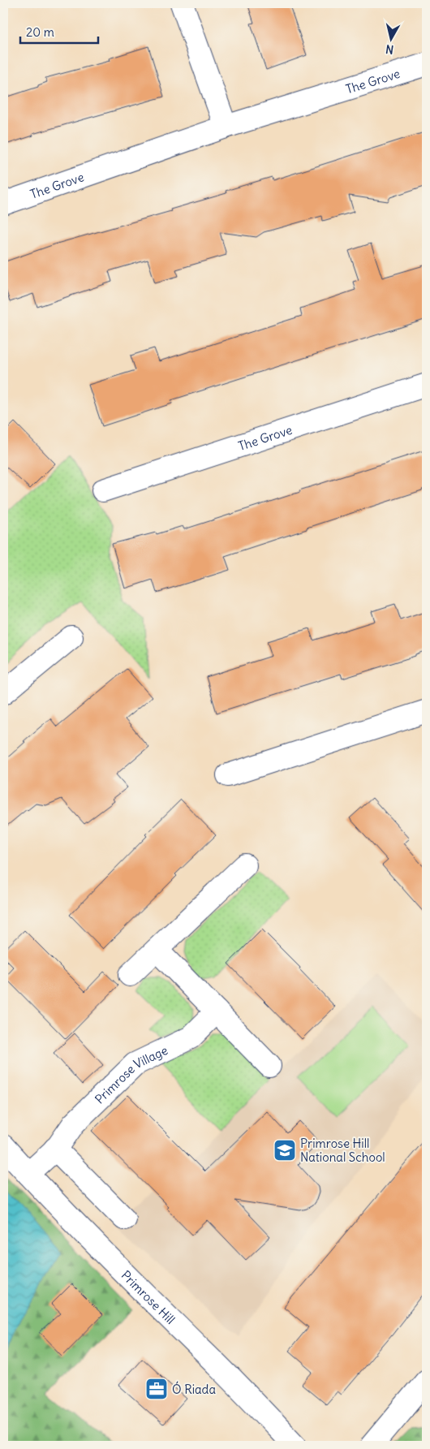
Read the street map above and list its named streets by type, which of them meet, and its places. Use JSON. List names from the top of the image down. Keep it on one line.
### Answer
{"streets":{"street":["The Grove","Primrose Village","Primrose Hill"]},"crossings":[["Primrose Village","Primrose Hill"]],"places":{"school or university":["Primrose Hill National School"],"office":["Ó Riada"]},"scale_bar":"20 m","north":"bottom"}
